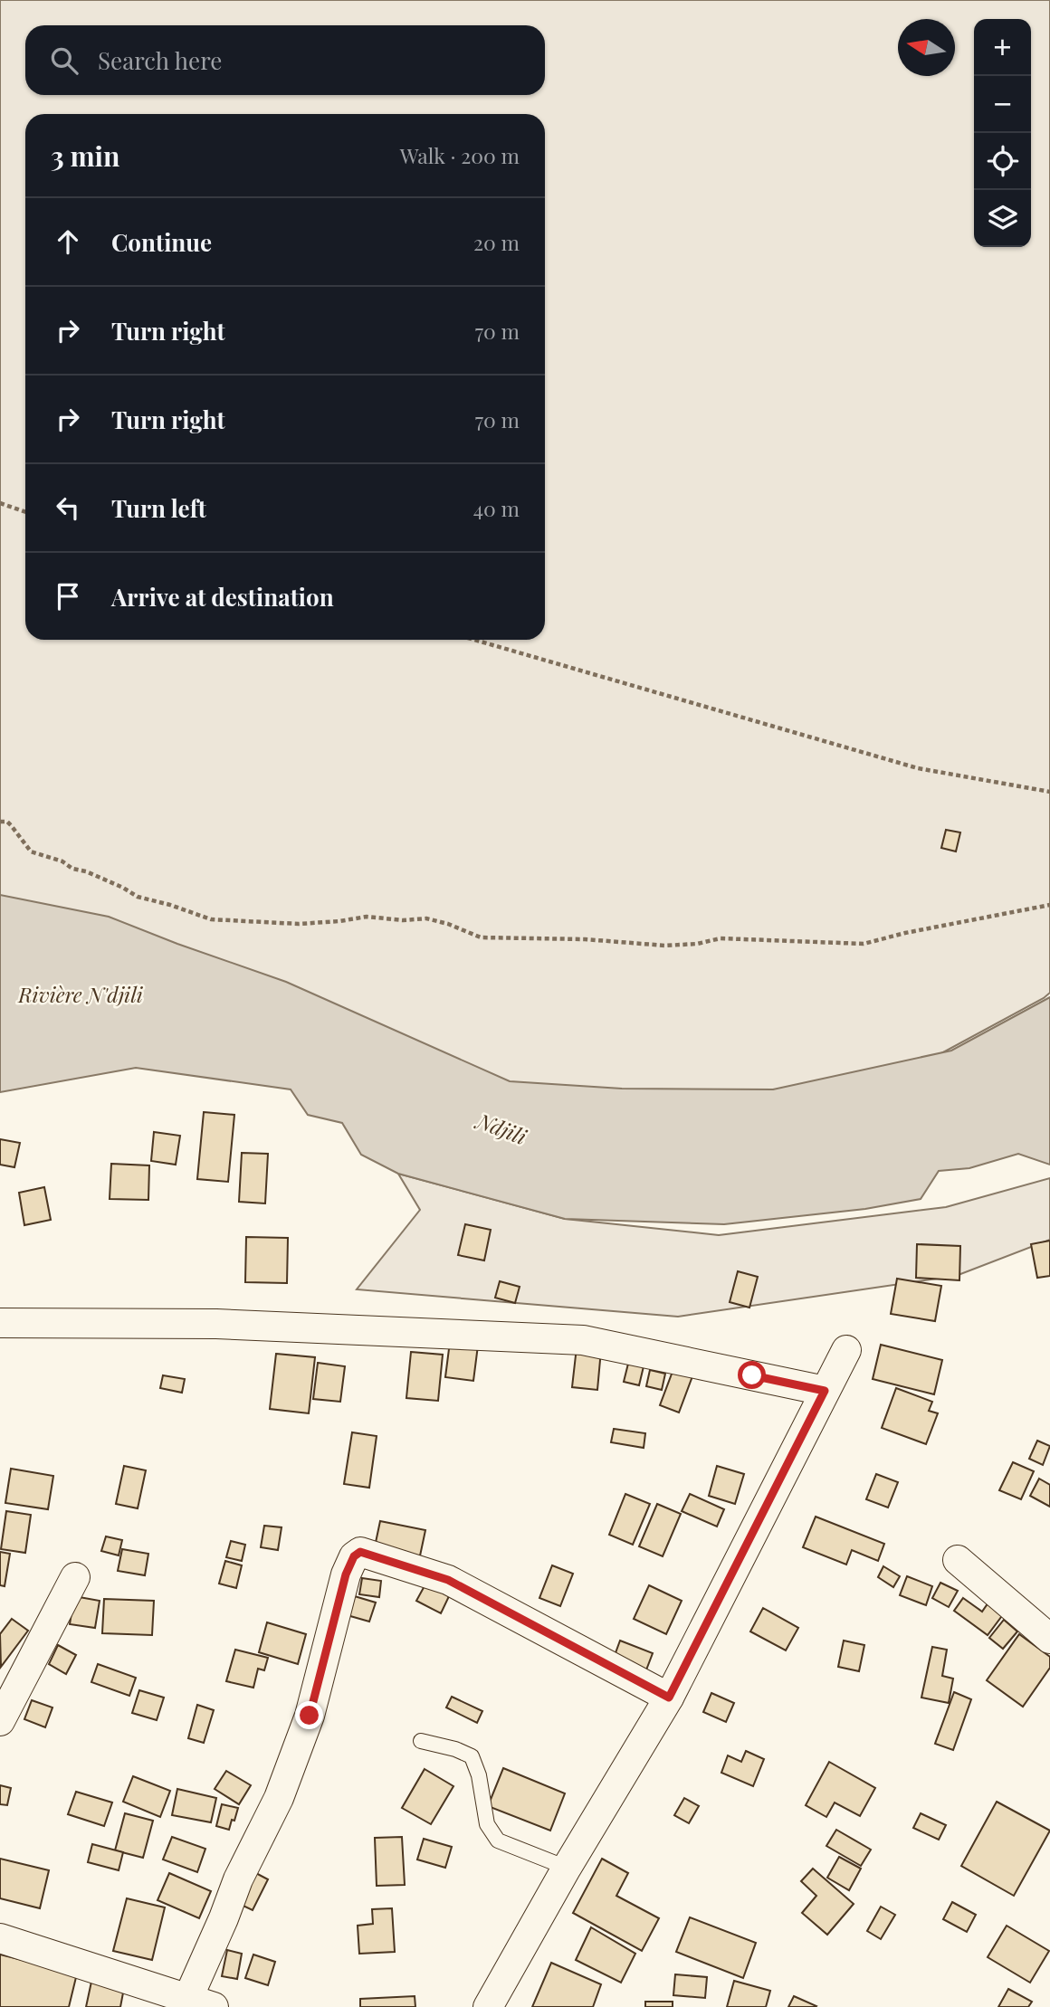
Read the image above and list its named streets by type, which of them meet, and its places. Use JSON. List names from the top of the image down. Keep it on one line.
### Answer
{"water":["Rivière N'djili","Ndjili"],"north":"left","page":{"map_buttons":["+","−"],"search":"Search here","heading":["3 min","Walk · 200 m"],"list":[["Continue","20 m"],["Turn right","70 m"],["Turn right","70 m"],["Turn left","40 m"],"Arrive at destination"]}}
